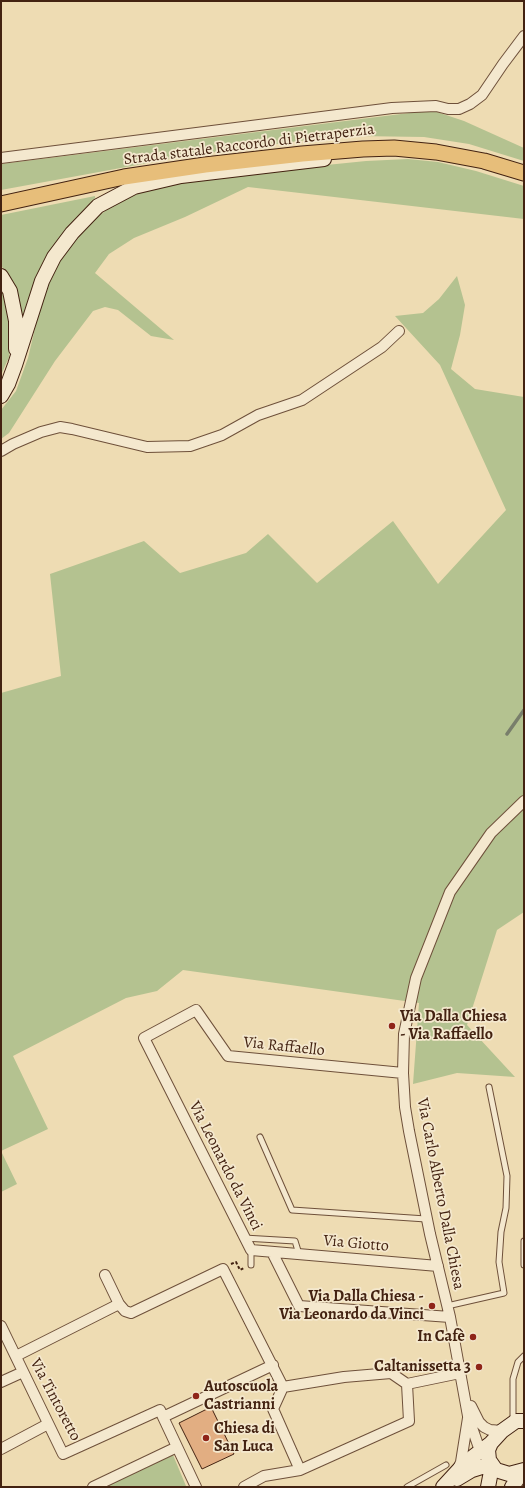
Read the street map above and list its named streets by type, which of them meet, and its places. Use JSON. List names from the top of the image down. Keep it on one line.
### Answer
{"streets":{"main road":["Strada statale Raccordo di Pietraperzia"],"street":["Via Raffaello","Via Leonardo da Vinci","Via Carlo Alberto Dalla Chiesa","Via Giotto","Via Tintoretto"]},"crossings":[["Via Raffaello","Via Leonardo da Vinci"],["Via Raffaello","Via Carlo Alberto Dalla Chiesa"],["Via Leonardo da Vinci","Via Giotto"],["Via Carlo Alberto Dalla Chiesa","Via Giotto"]],"places":["Via Dalla Chiesa - Via Raffaello","Via Dalla Chiesa - Via Leonardo da Vinci","In Cafè","Caltanissetta 3","Autoscuola Castrianni","Chiesa di San Luca"]}
